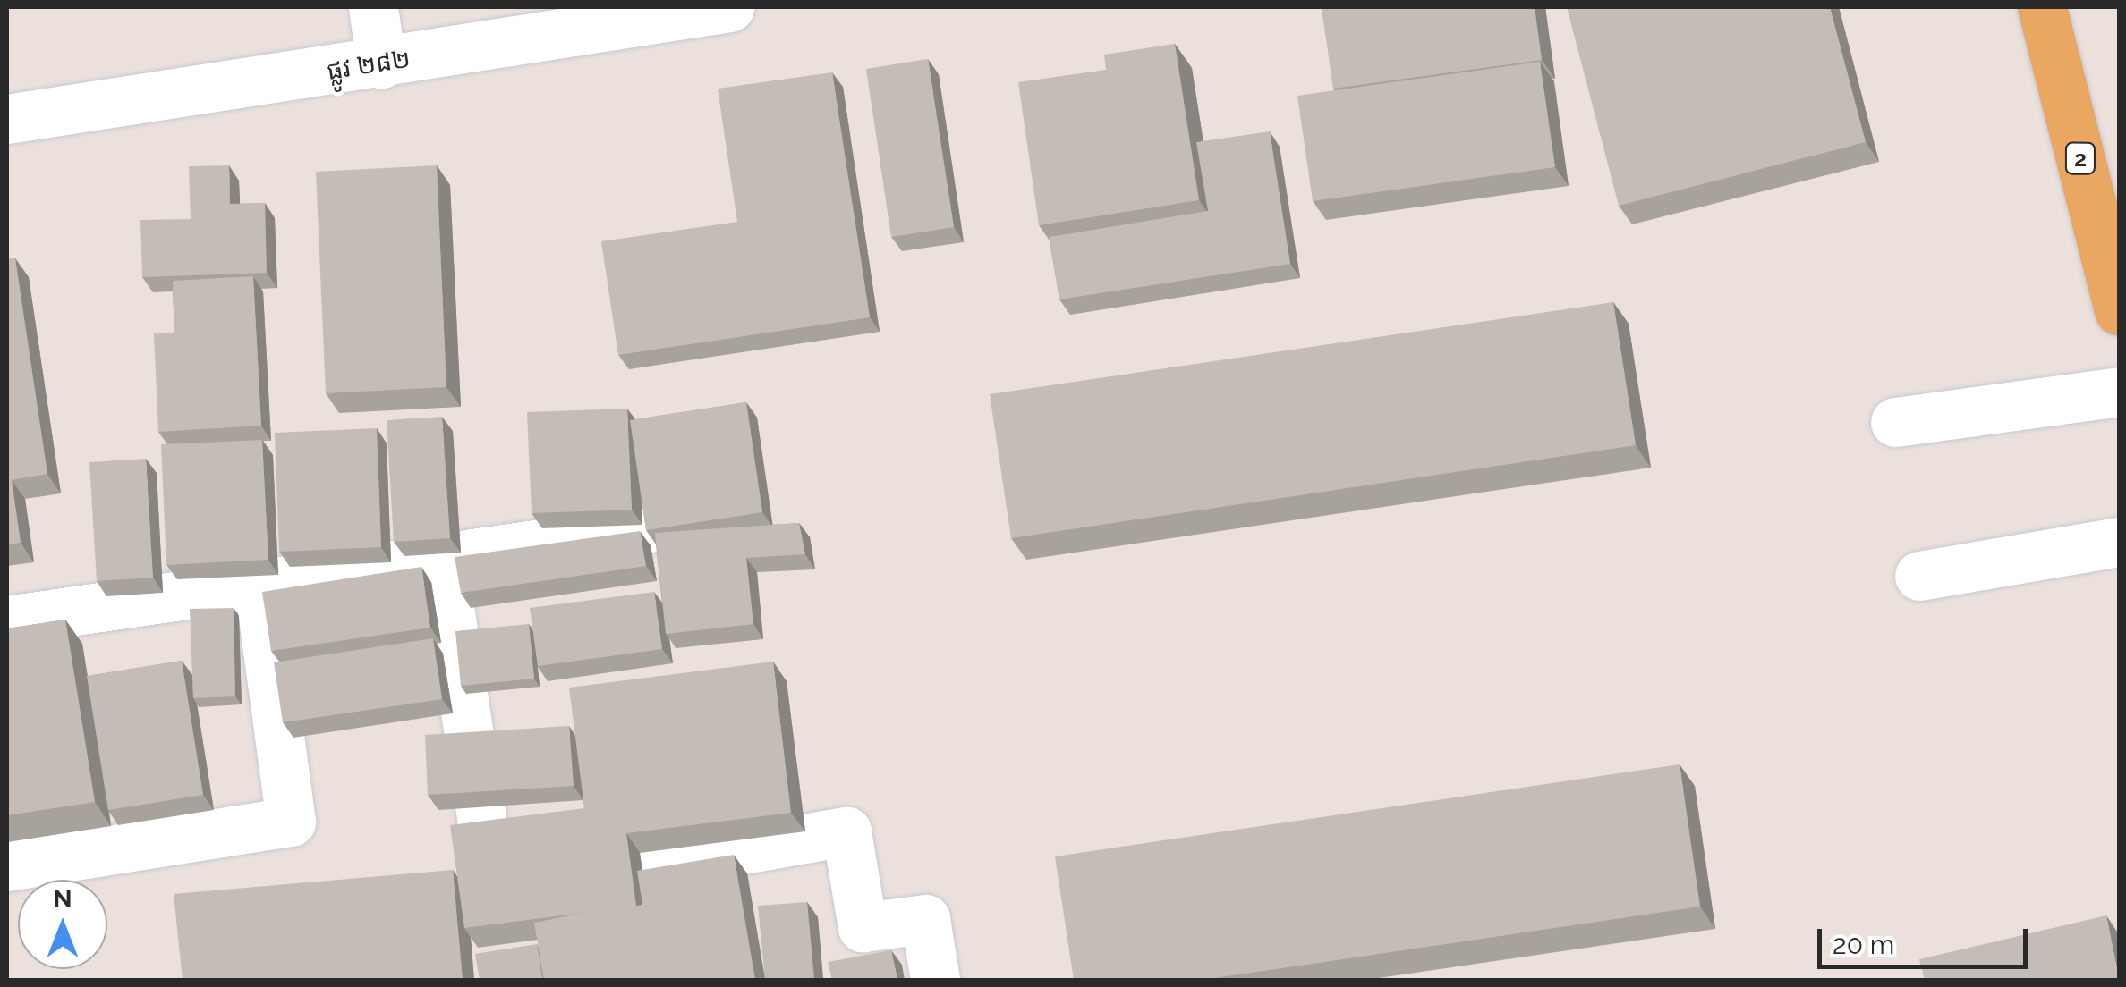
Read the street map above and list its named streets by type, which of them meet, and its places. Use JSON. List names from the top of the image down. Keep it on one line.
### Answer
{"streets":{"main road":["2"],"street":["ផ្លូវ ២៨២"]},"scale_bar":"20 m","north":"top"}
